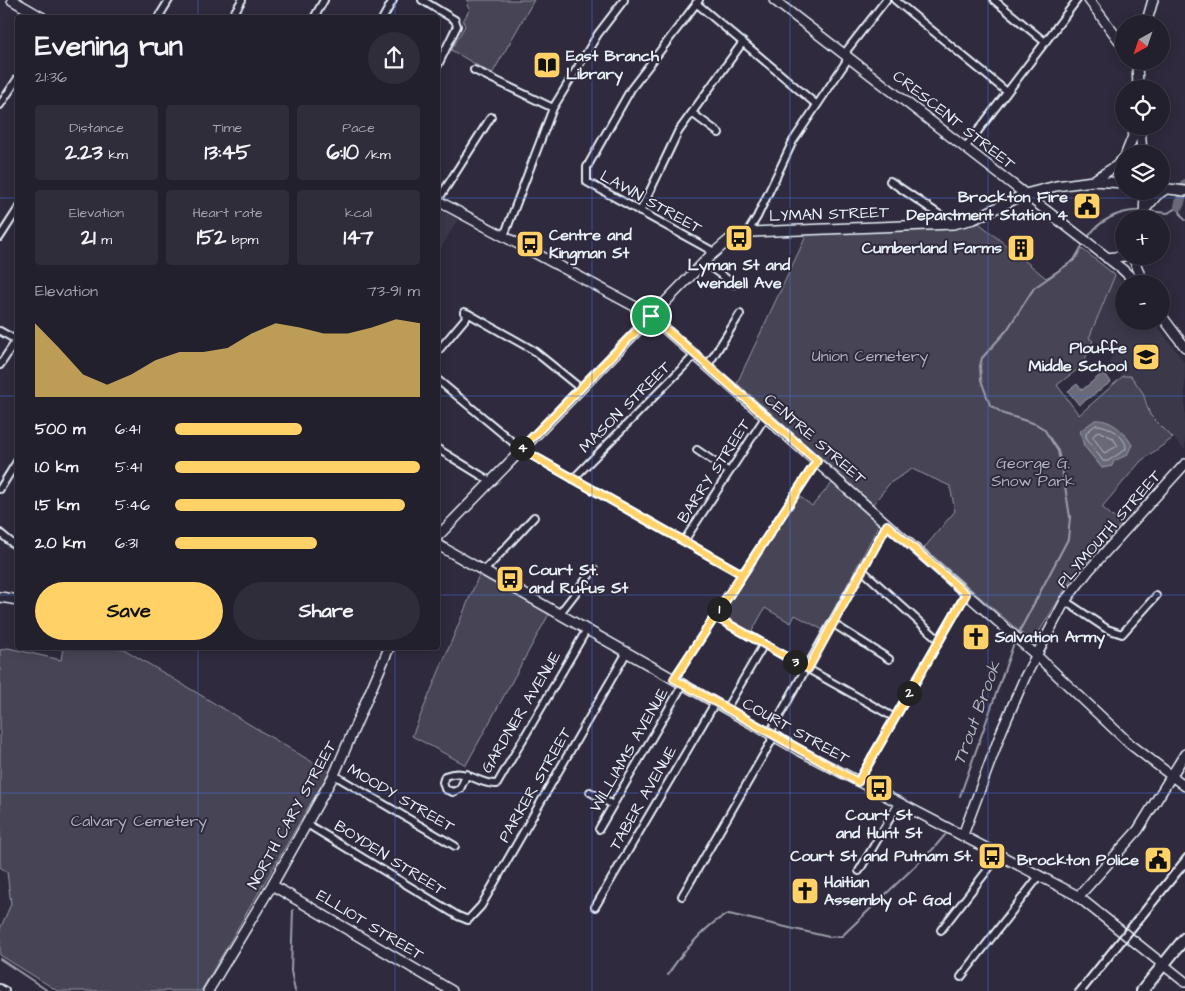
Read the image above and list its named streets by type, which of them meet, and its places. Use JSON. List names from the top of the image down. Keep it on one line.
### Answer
{"streets":{"main road":["CRESCENT STREET","LYMAN STREET","CENTRE STREET","PLYMOUTH STREET","COURT STREET","NORTH CARY STREET","ELLIOT STREET"],"street":["LAWN STREET","MASON STREET","BARRY STREET","GARDNER AVENUE","WILLIAMS AVENUE","PARKER STREET","MOODY STREET","TABER AVENUE","BOYDEN STREET"]},"crossings":[["CRESCENT STREET","LYMAN STREET"],["LAWN STREET","LYMAN STREET"],["LYMAN STREET","CENTRE STREET"],["MASON STREET","CENTRE STREET"],["CENTRE STREET","BARRY STREET"],["CENTRE STREET","PLYMOUTH STREET"],["PLYMOUTH STREET","COURT STREET"],["GARDNER AVENUE","COURT STREET"],["COURT STREET","WILLIAMS AVENUE"],["COURT STREET","PARKER STREET"],["COURT STREET","TABER AVENUE"],["PARKER STREET","BOYDEN STREET"],["MOODY STREET","NORTH CARY STREET"],["NORTH CARY STREET","BOYDEN STREET"],["NORTH CARY STREET","ELLIOT STREET"]],"water":["Trout Brook"],"parks":["Union Cemetery","George G. Snow Park","Calvary Cemetery"],"places":{"library":["East Branch Library"],"public building":["Brockton Fire Department Station 4","Brockton Police"],"bus stop":["Lyman St and wendell Ave","Centre and Kingman St","Court St. and Rufus St","Court St and Hunt St","Court St and Putnam St."],"building":["Cumberland Farms"],"school or university":["Plouffe Middle School"],"church":["Salvation Army","Haitian Assembly of God"]},"north":"bottom left","page":{"map_buttons":["+","−"],"heading":["Evening run","21:36"],"stats":[["Distance","2.23 km"],["Time","13:45"],["Pace","6:10 /km"],["Elevation","21 m"],["Heart rate","152 bpm"],["kcal","147"]],"chart":["Elevation","73–91 m"],"list":[{"name":"500 m","note":"6:41"},{"name":"1.0 km","note":"5:41"},{"name":"1.5 km","note":"5:46"},{"name":"2.0 km","note":"6:31"}],"pins":["4","1","3","2"],"buttons":["Save","Share"]}}
